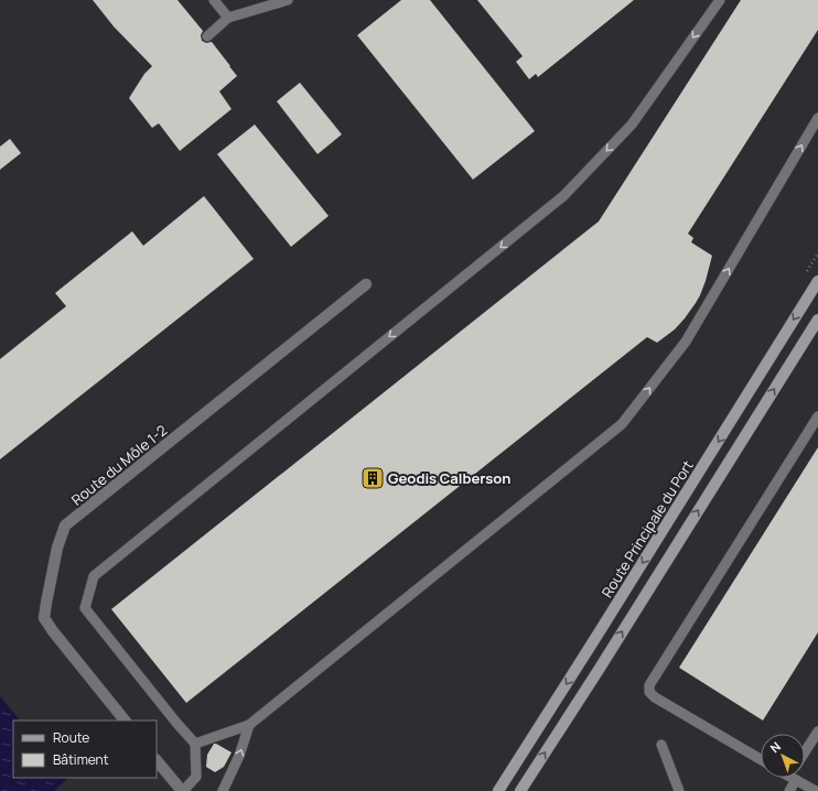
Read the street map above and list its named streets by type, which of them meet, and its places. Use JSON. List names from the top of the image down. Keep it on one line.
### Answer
{"streets":{"main road":["Route Principale du Port"],"street":["Route du Môle 1-2"]},"places":{"building":["Geodis Calberson"]},"legend":["Route","Bâtiment"],"north":"top left"}
